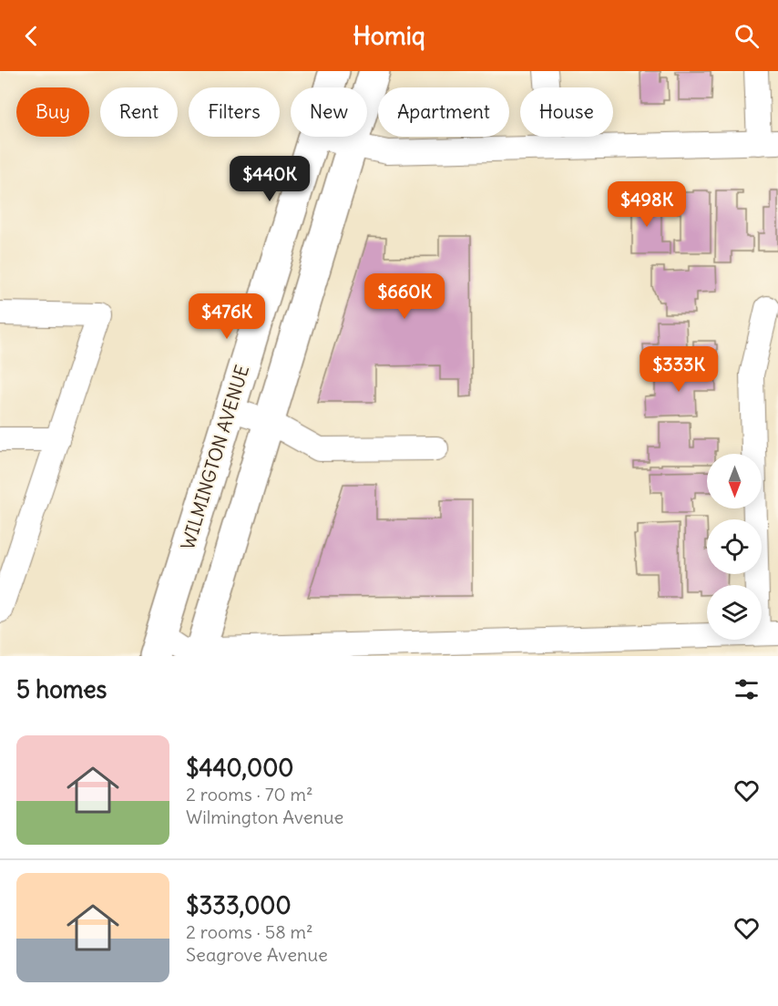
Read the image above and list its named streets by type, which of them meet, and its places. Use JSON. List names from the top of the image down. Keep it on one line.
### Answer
{"streets":{"main road":["WILMINGTON AVENUE"]},"north":"bottom","page":{"header":"Homiq","chip":["Buy","Rent","Filters","New","Apartment","House"],"price":["$440K","$498K","$660K","$476K","$333K"],"heading":"5 homes","list":[{"name":"$440,000","note":"2 rooms · 70 m² · Wilmington Avenue"},{"name":"$333,000","note":"2 rooms · 58 m² · Seagrove Avenue"}]}}
